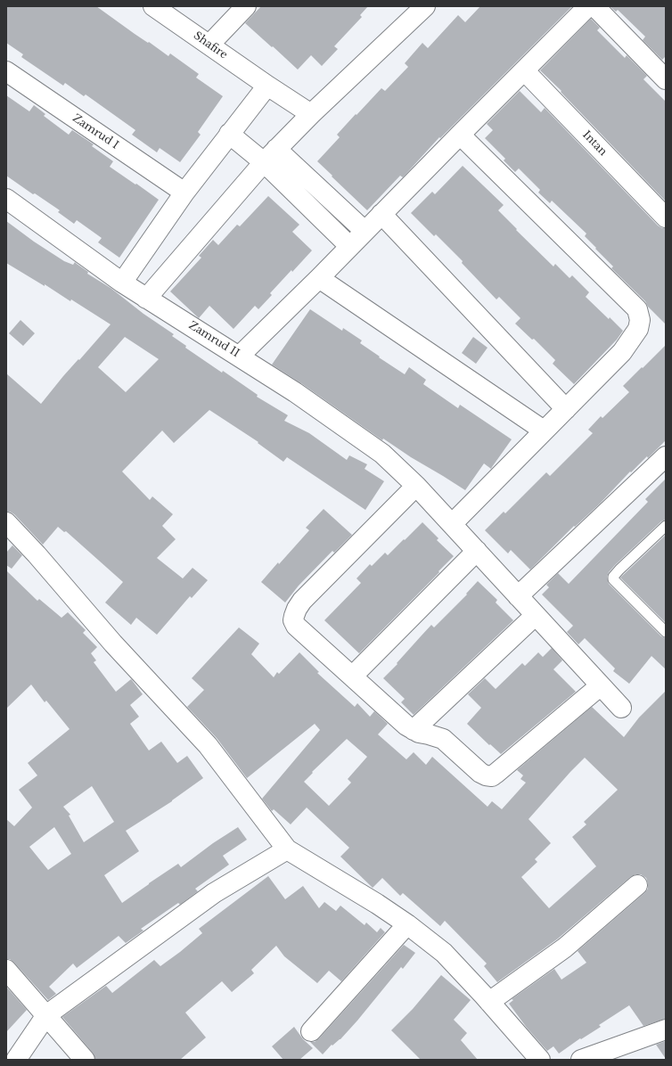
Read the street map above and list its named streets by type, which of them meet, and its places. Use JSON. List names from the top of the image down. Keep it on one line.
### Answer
{"streets":{"street":["Shafire","Zamrud I","Intan","Zamrud II"]}}
